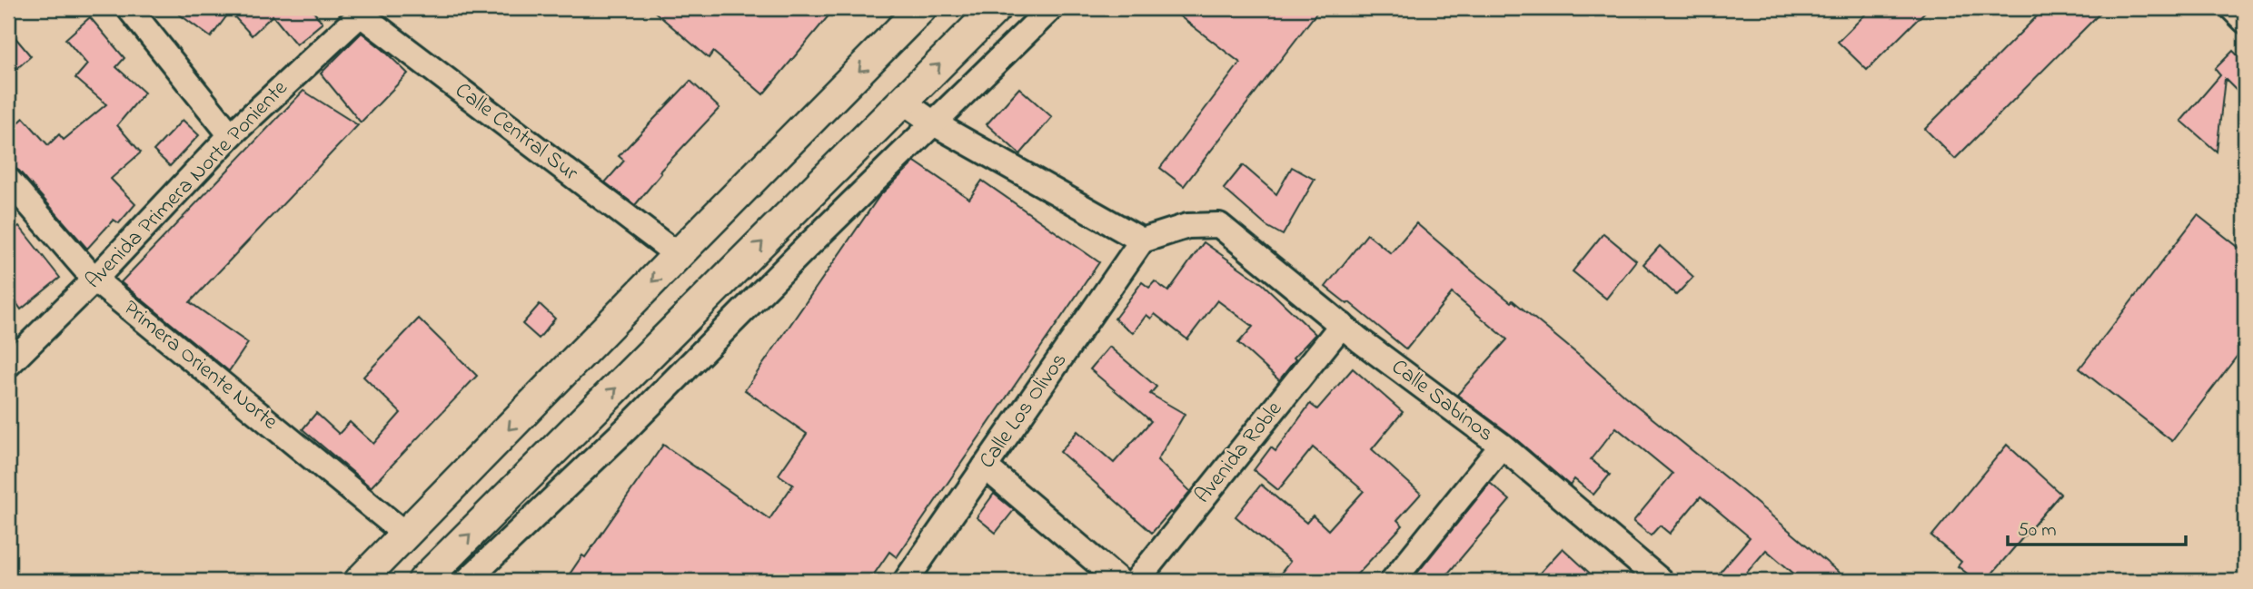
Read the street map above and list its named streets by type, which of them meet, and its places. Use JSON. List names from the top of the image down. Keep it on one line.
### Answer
{"streets":{"street":["Calle Central Sur","Avenida Primera Norte Poniente","Primera Oriente Norte","Calle Sabinos","Calle Los Olivos","Avenida Roble"]},"crossings":[["Calle Central Sur","Avenida Primera Norte Poniente"],["Avenida Primera Norte Poniente","Primera Oriente Norte"],["Calle Sabinos","Calle Los Olivos"],["Calle Sabinos","Avenida Roble"]],"scale_bar":"50 m"}
